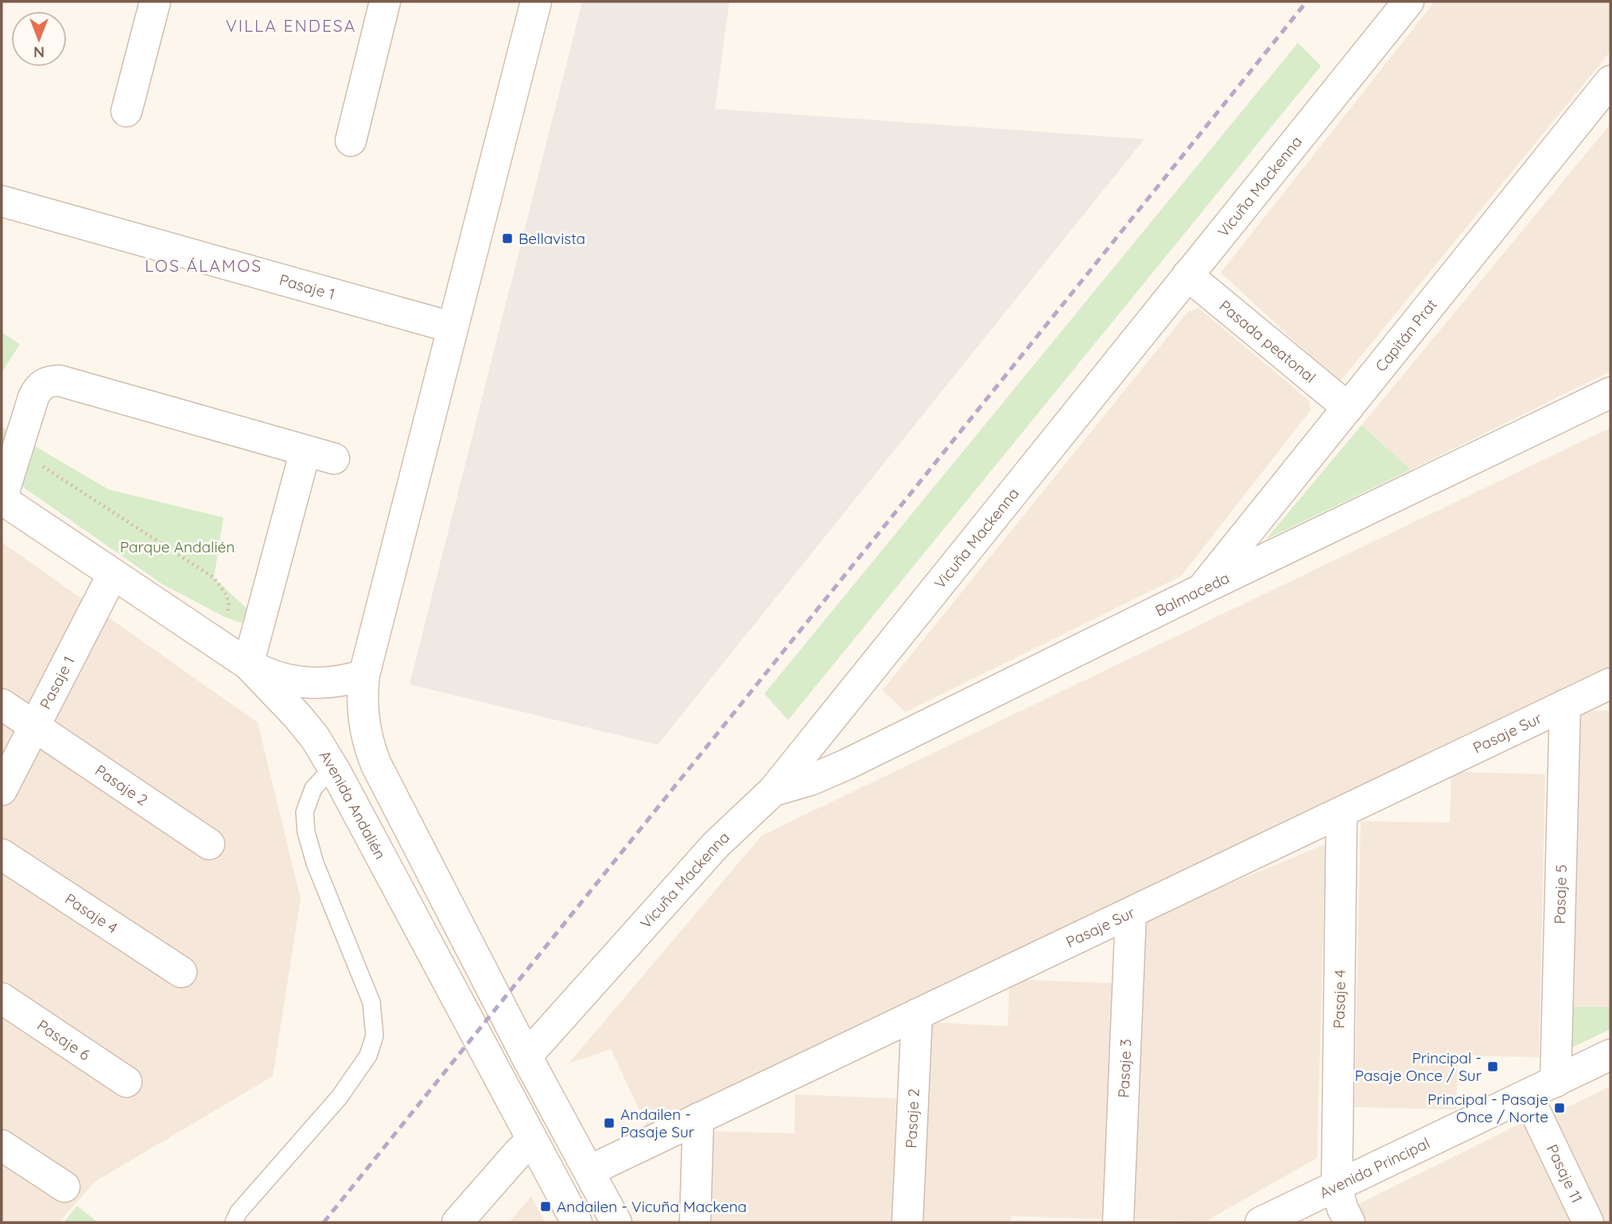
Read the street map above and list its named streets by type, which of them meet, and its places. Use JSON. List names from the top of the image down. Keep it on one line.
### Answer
{"streets":{"street":["Vicuña Mackenna","Pasaje 1","Capitán Prat","Pasada peatonal","Balmaceda","Pasaje Sur","Pasaje 2","Avenida Andalién","Pasaje 5","Pasaje 4","Pasaje 6","Pasaje 3","Avenida Principal","Pasaje 11"]},"crossings":[["Vicuña Mackenna","Pasada peatonal"],["Vicuña Mackenna","Balmaceda"],["Pasaje 1","Pasaje 2"],["Pasaje 1","Avenida Andalién"],["Capitán Prat","Pasada peatonal"],["Capitán Prat","Balmaceda"],["Pasaje Sur","Pasaje 2"],["Pasaje Sur","Pasaje 5"],["Pasaje Sur","Pasaje 4"],["Pasaje Sur","Pasaje 3"],["Pasaje 5","Avenida Principal"],["Pasaje 4","Avenida Principal"],["Avenida Principal","Pasaje 11"]],"districts":["VILLA ENDESA","LOS ÁLAMOS"],"parks":["Parque Andalién"],"places":{"transit":["Bellavista","Principal - Pasaje Once / Sur","Principal - Pasaje Once / Norte","Andailen - Pasaje Sur","Andailen - Vicuña Mackena"]},"north":"bottom"}
